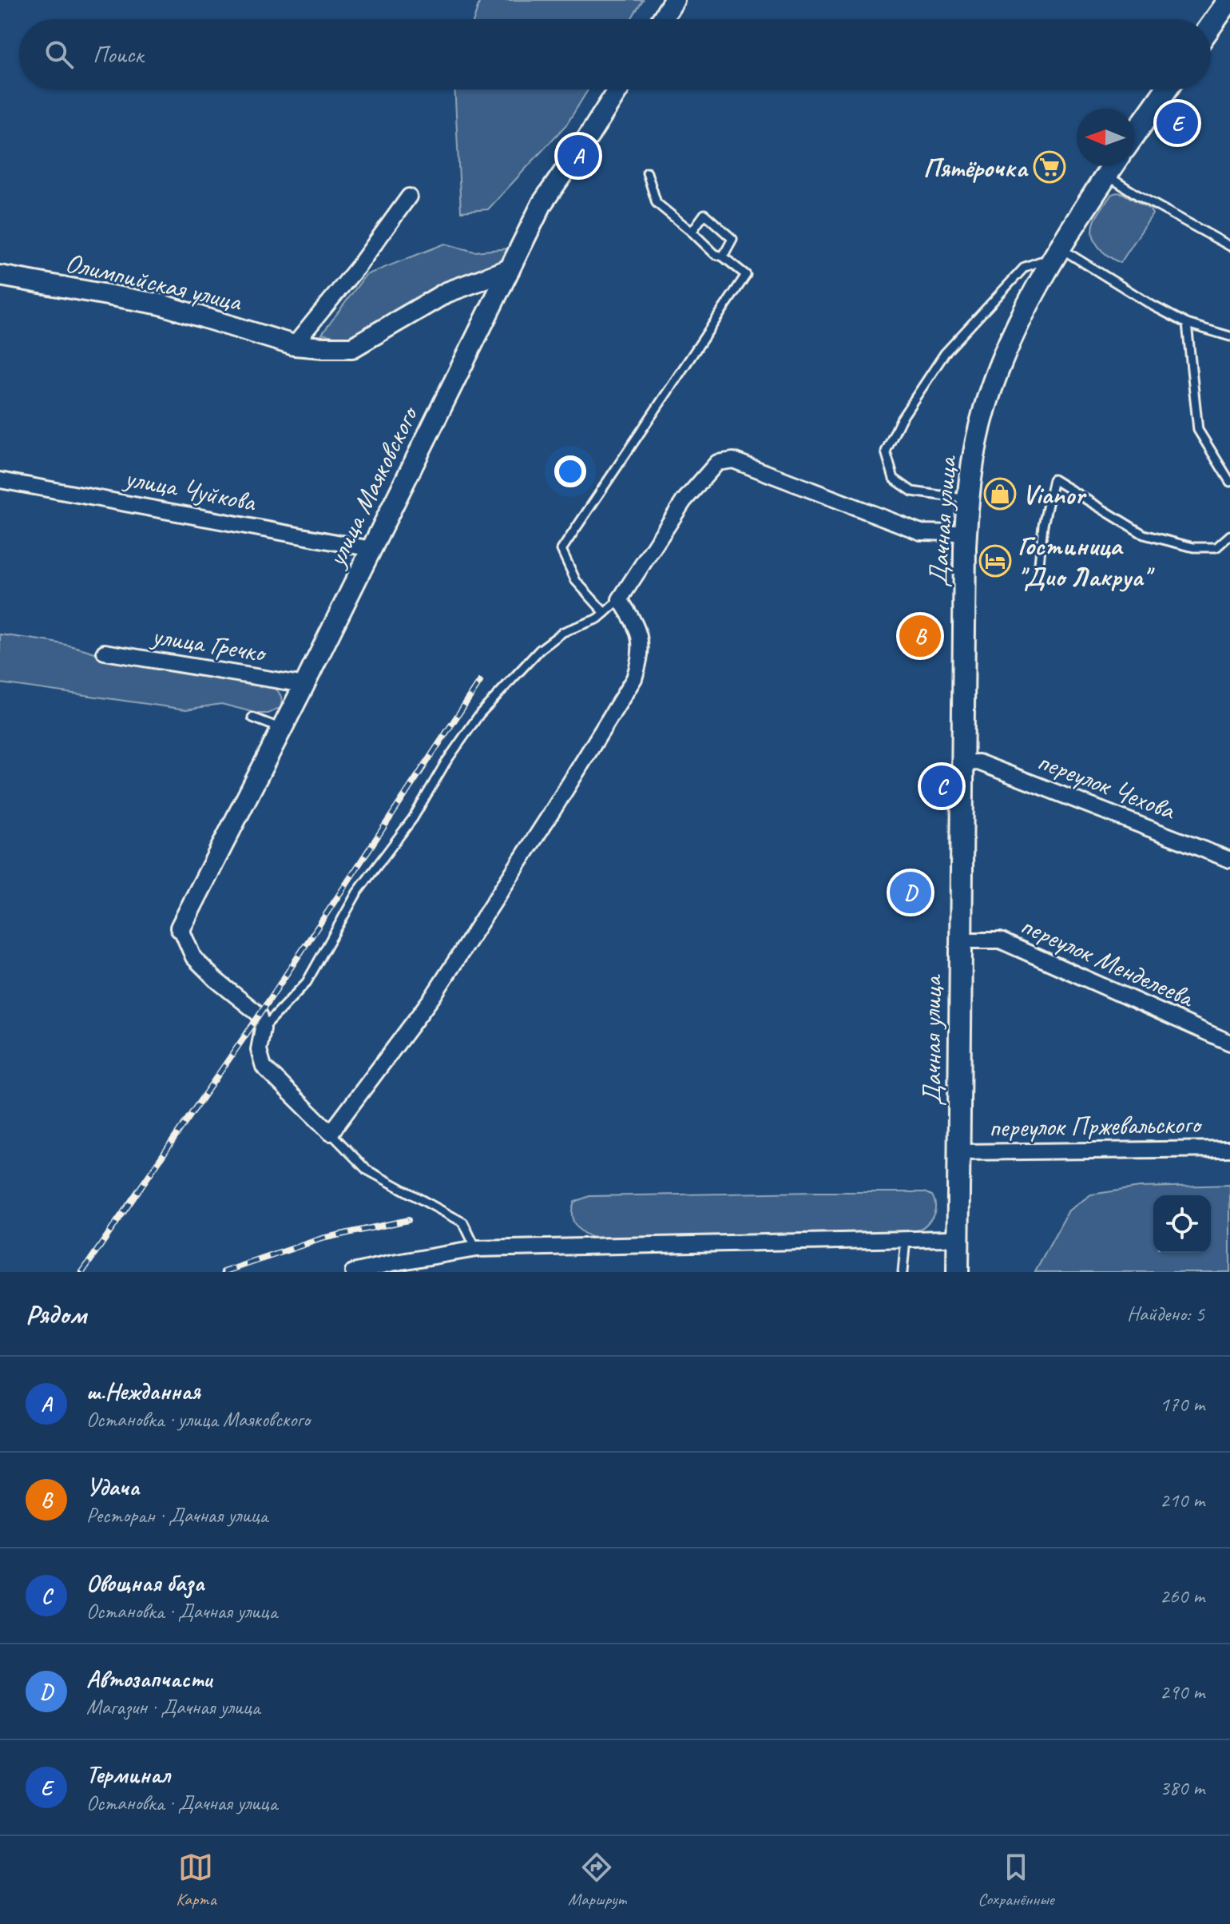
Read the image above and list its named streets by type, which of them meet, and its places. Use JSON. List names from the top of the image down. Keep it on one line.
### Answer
{"streets":{"main road":["Дачная улица"],"street":["Олимпийская улица","улица Маяковского","улица Чуйкова","улица Гречко","переулок Чехова","переулок Менделеева","переулок Пржевальского"]},"crossings":[["Олимпийская улица","улица Маяковского"],["улица Маяковского","улица Чуйкова"],["улица Маяковского","улица Гречко"],["Дачная улица","переулок Чехова"],["Дачная улица","переулок Менделеева"],["Дачная улица","переулок Пржевальского"]],"places":{"supermarket":["Пятёрочка"],"shop":["Vianor"],"hotel":["Гостиница \"Дио Лакруа\""]},"north":"left","page":{"search":"Поиск","pins":["E","A","B","C","D"],"heading":["Рядом","Найдено: 5"],"list":[{"mark":"A","name":"ш.Нежданная","note":"Остановка · улица Маяковского","value":"170 m"},{"mark":"B","name":"Удача","note":"Ресторан · Дачная улица","value":"210 m"},{"mark":"C","name":"Овощная база","note":"Остановка · Дачная улица","value":"260 m"},{"mark":"D","name":"Автозапчасти","note":"Магазин · Дачная улица","value":"290 m"},{"mark":"E","name":"Терминал","note":"Остановка · Дачная улица","value":"380 m"}],"nav":["Карта","Маршрут","Сохранённые"]}}
